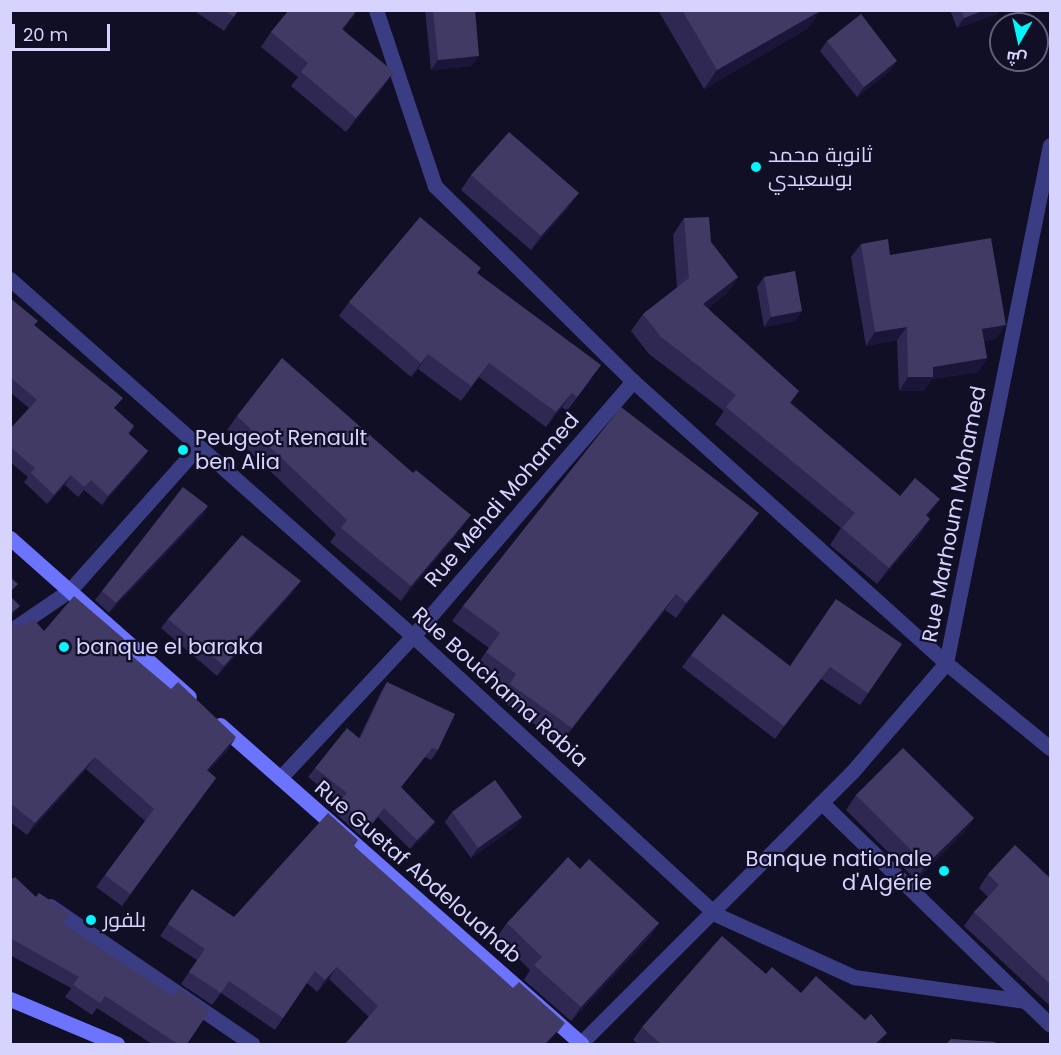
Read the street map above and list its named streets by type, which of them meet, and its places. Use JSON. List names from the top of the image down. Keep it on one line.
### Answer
{"streets":{"main road":["Rue Guetaf Abdelouahab"],"street":["Rue Mehdi Mohamed","Rue Marhoum Mohamed","Rue Bouchama Rabia"]},"crossings":[["Rue Mehdi Mohamed","Rue Bouchama Rabia"],["Rue Mehdi Mohamed","Rue Guetaf Abdelouahab"],["Rue Marhoum Mohamed","Rue Bouchama Rabia"],["Rue Marhoum Mohamed","Rue Guetaf Abdelouahab"]],"places":["ثانوية محمد بوسعيدي","Peugeot Renault ben Alia","banque el baraka","Banque nationale d'Algérie","بلفور"],"scale_bar":"20 m","north":"bottom"}
